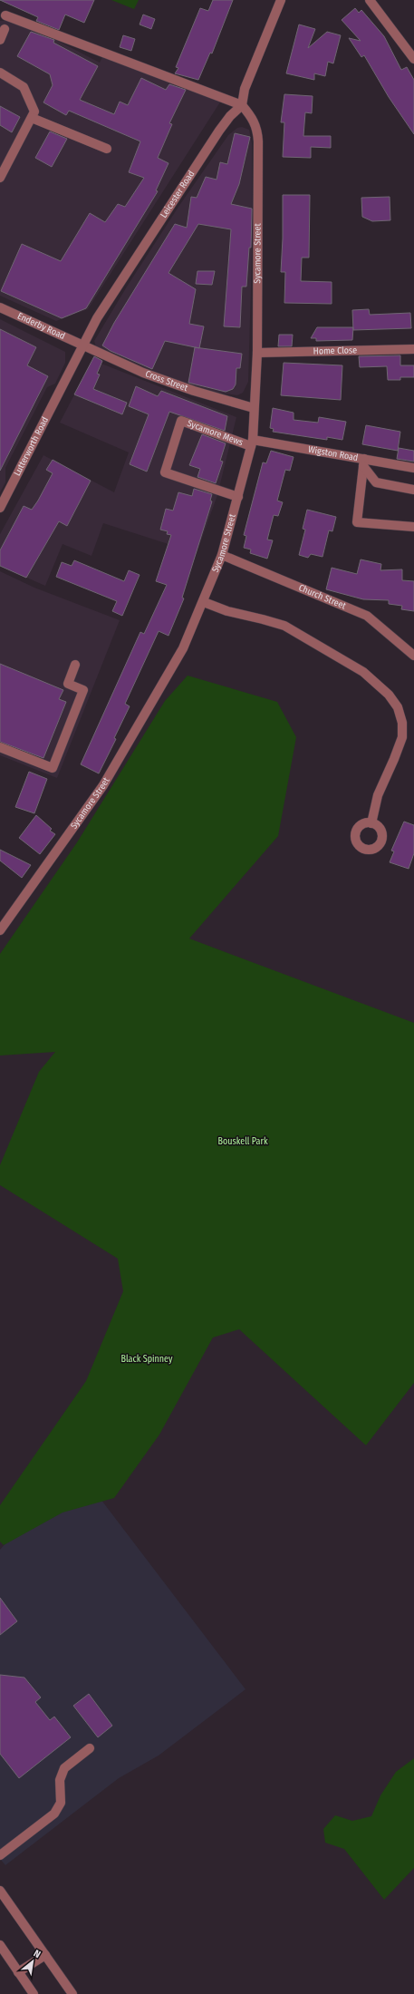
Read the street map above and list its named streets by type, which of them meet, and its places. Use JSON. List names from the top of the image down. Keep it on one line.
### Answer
{"streets":{"street":["Leicester Road","Sycamore Street","Enderby Road","Home Close","Cross Street","Sycamore Mews","Lutterworth Road","Wigston Road","Church Street"]},"crossings":[["Leicester Road","Sycamore Street"],["Leicester Road","Enderby Road"],["Leicester Road","Cross Street"],["Leicester Road","Lutterworth Road"],["Sycamore Street","Home Close"],["Sycamore Street","Cross Street"],["Sycamore Street","Sycamore Mews"],["Sycamore Street","Wigston Road"],["Sycamore Street","Church Street"],["Enderby Road","Cross Street"],["Sycamore Mews","Wigston Road"]],"parks":["Bouskell Park","Black Spinney"],"north":"top right"}
